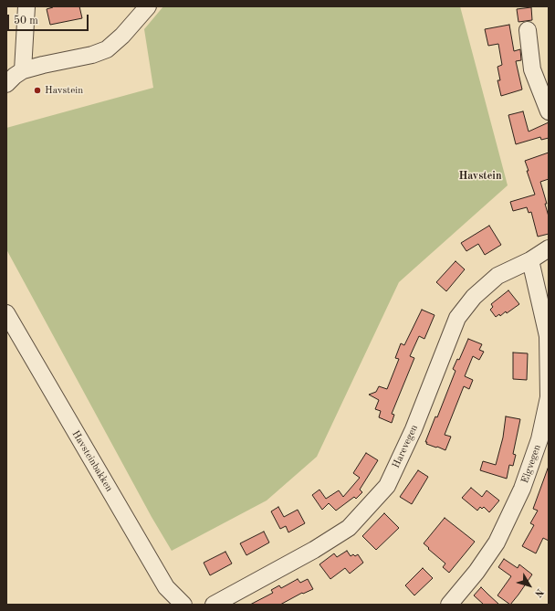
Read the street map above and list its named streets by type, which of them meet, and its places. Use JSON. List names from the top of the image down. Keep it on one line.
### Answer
{"streets":{"street":["Harevegen","Havsteinbakken","Elgvegen"]},"crossings":[["Harevegen","Elgvegen"]],"districts":["Havstein"],"places":["Havstein"],"scale_bar":"50 m","north":"bottom right"}
